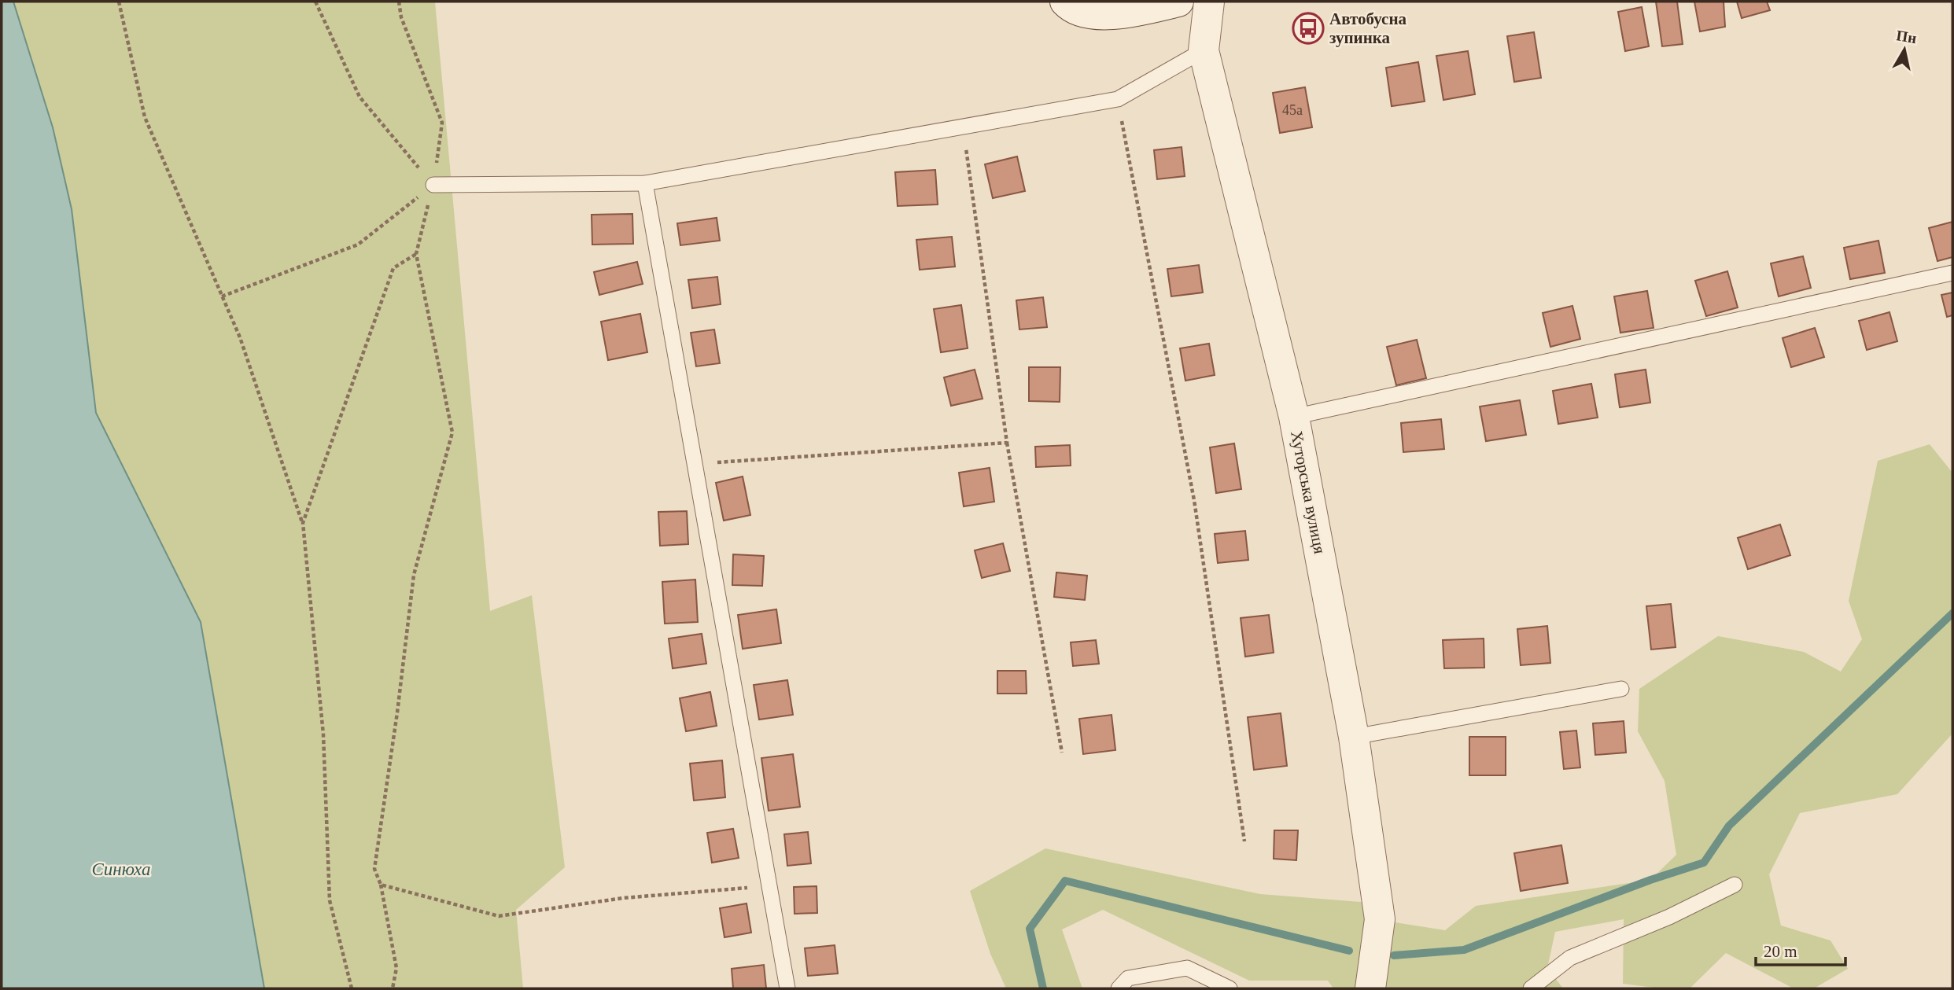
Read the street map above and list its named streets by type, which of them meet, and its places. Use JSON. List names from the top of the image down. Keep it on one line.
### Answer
{"streets":{"street":["Хуторська вулиця"]},"water":["Синюха"],"places":{"bus stop":["Автобусна зупинка"]},"house_numbers":["45а"],"scale_bar":"20 m","north":"top"}
